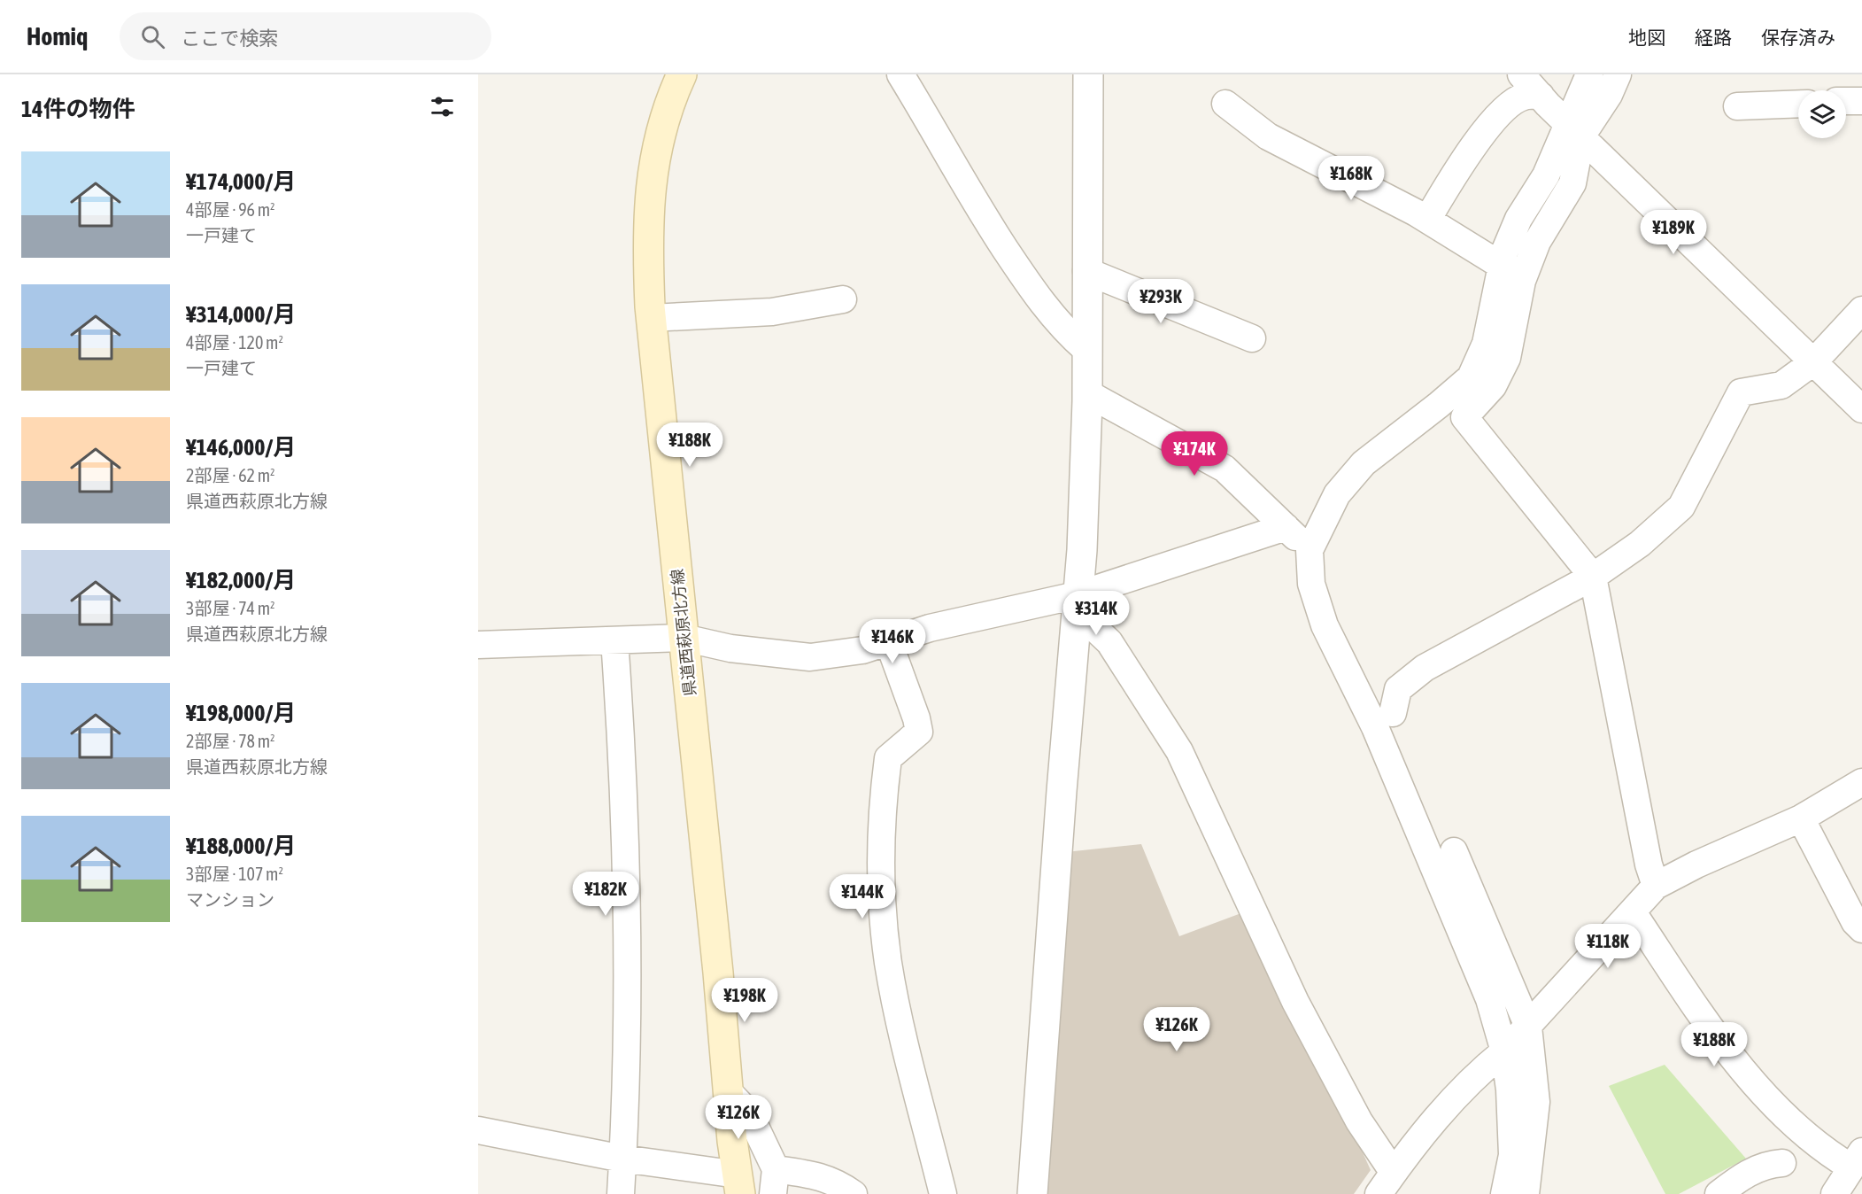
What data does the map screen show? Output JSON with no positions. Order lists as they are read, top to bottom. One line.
{"streets":{"main road":["県道西萩原北方線"]},"page":{"header":"Homiq","search":"ここで検索","nav":["地図","経路","保存済み"],"heading":"14件の物件","list":[{"name":"¥174,000/月","note":"4部屋 · 96 m² · 一戸建て"},{"name":"¥314,000/月","note":"4部屋 · 120 m² · 一戸建て"},{"name":"¥146,000/月","note":"2部屋 · 62 m² · 県道西萩原北方線"},{"name":"¥182,000/月","note":"3部屋 · 74 m² · 県道西萩原北方線"},{"name":"¥198,000/月","note":"2部屋 · 78 m² · 県道西萩原北方線"},{"name":"¥188,000/月","note":"3部屋 · 107 m² · マンション"}],"price":["¥168K","¥189K","¥293K","¥188K","¥174K","¥314K","¥146K","¥182K","¥144K","¥118K","¥198K","¥126K","¥188K","¥126K"]}}
